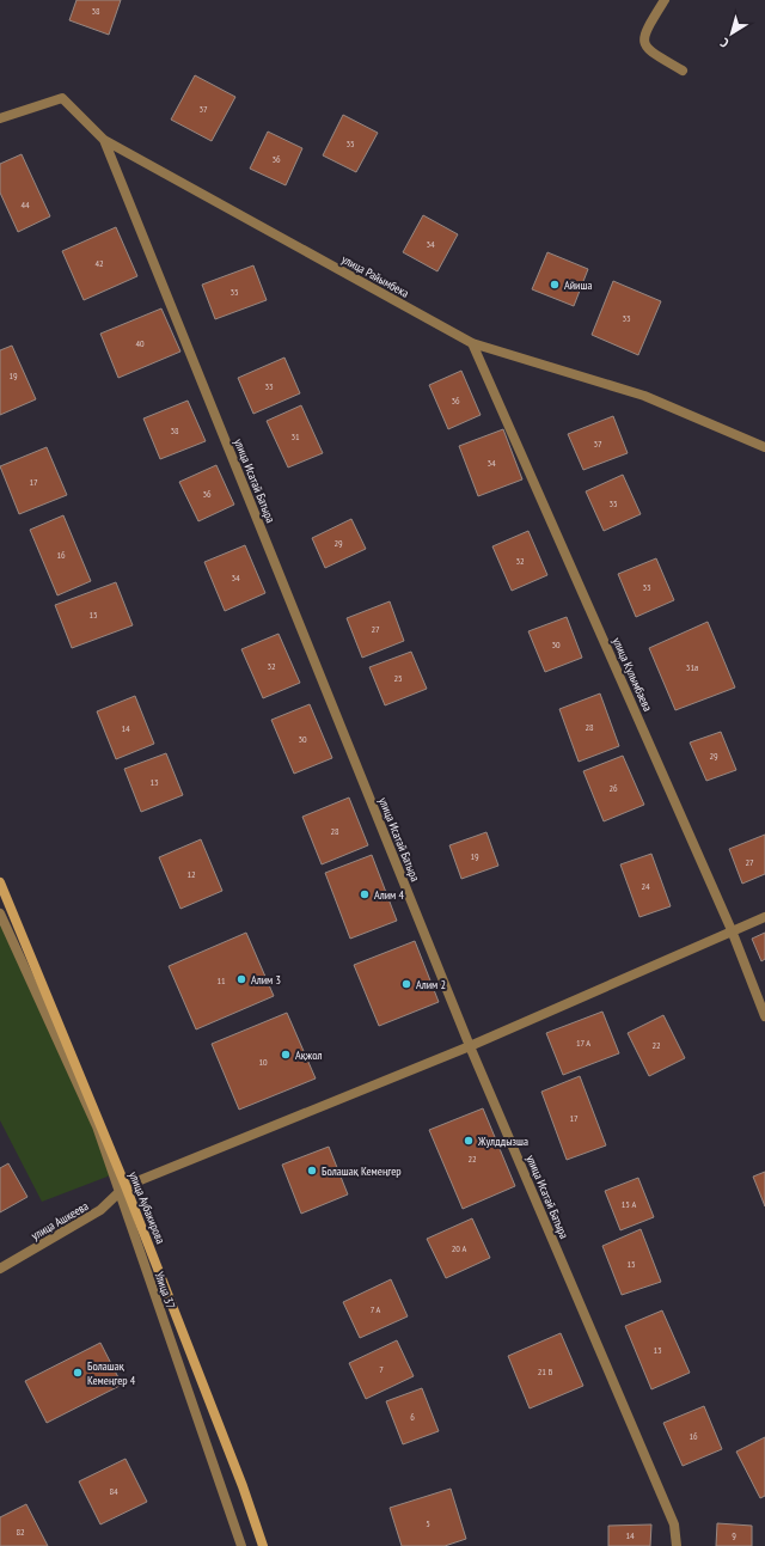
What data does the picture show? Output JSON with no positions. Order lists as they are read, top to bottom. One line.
{"streets":{"main road":["улица Аубакирова"],"street":["улица Райымбека","улица Исатай Батыра","улица Кулымбаева","улица Ашкеева","Улица 37"]},"crossings":[["улица Райымбека","улица Исатай Батыра"],["улица Райымбека","улица Кулымбаева"],["улица Аубакирова","улица Ашкеева"]],"places":["Айиша","Алим 4","Алим 3","Алим 2","Ақжол","Жулддызша","Болашақ Кемеңгер","Болашақ Кемеңгер 4"],"house_numbers":["38","37","35","36","44","34","42","35","33","40","19","33","36","38","31","37","34","17","36","35","29","16","32","34","33","15","27","30","32","31а","25","28","14","30","29","13","26","28","19","27","12","24","11","17 А","22","10","17","22","15 А","20 А","15","7 А","13","7","21 Б","6","16","84","5","82","14","9"],"north":"bottom left"}
